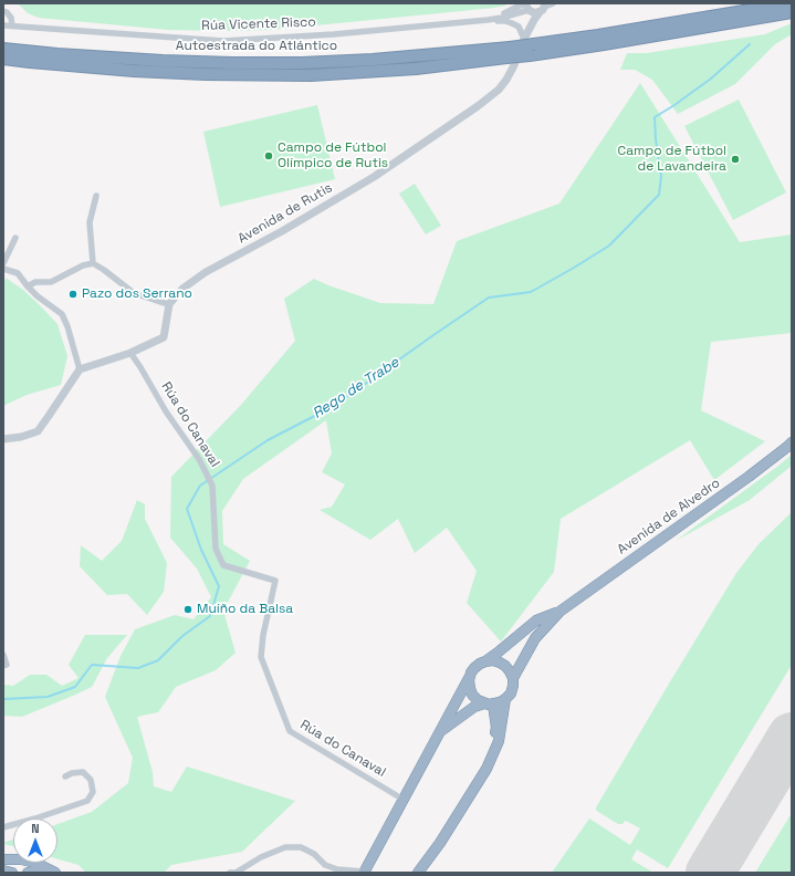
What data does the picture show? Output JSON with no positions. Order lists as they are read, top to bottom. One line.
{"streets":{"highway":["Autoestrada do Atlántico","Avenida de Alvedro"],"street":["Rúa Vicente Risco","Avenida de Rutis","Rúa do Canaval"]},"crossings":[["Rúa Vicente Risco","Avenida de Rutis"]],"water":["Rego de Trabe"],"places":["Campo de Fútbol Olímpico de Rutis","Campo de Fútbol de Lavandeira","Pazo dos Serrano","Muíño da Balsa"],"north":"top"}
